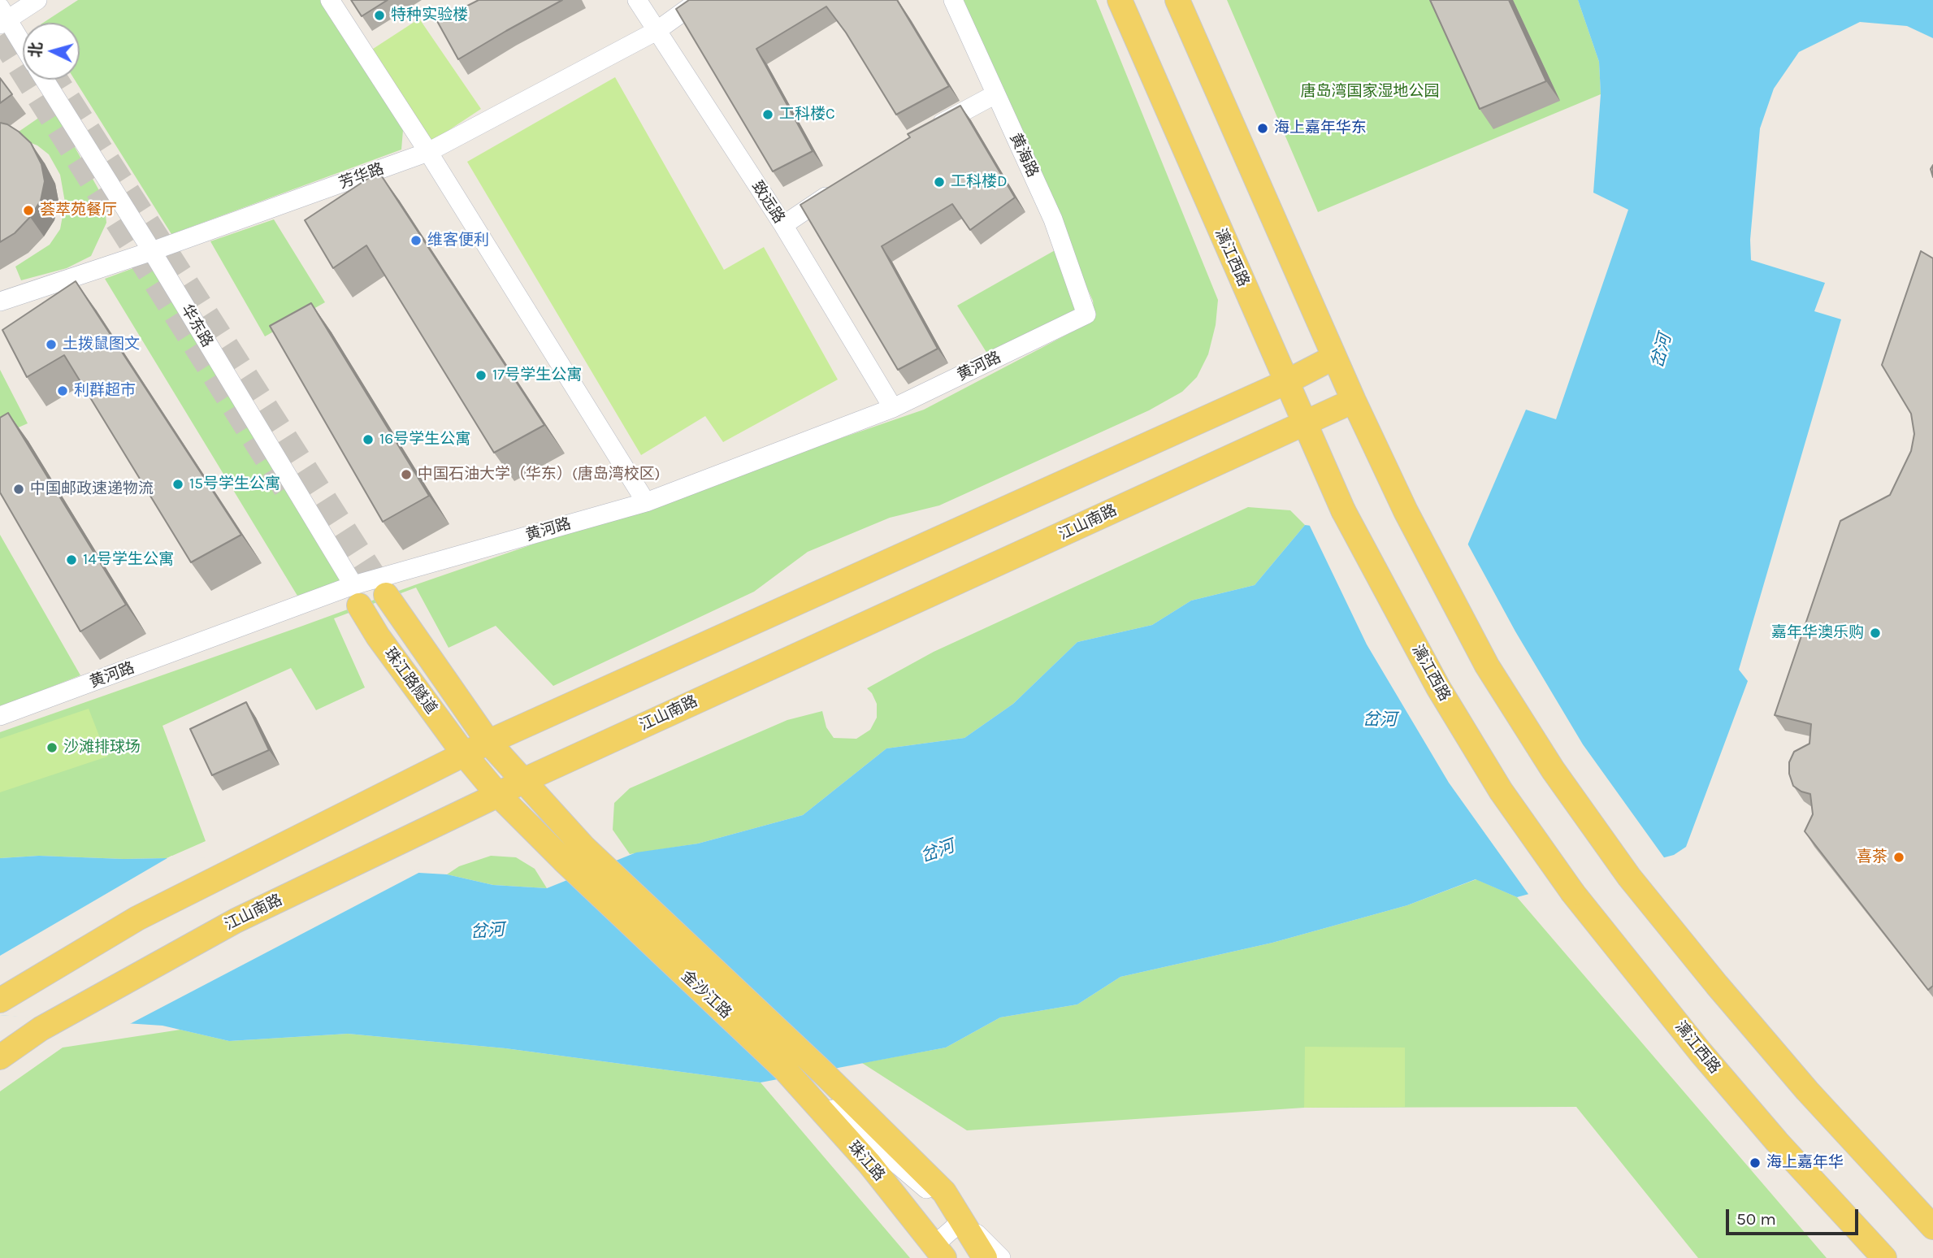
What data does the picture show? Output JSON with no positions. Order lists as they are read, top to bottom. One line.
{"streets":{"main road":["漓江西路","江山南路","珠江路隧道","金沙江路","珠江路"],"street":["黄海路","芳华路","致远路","华东路","黄河路"]},"crossings":[["黄海路","黄河路"],["芳华路","致远路"],["芳华路","华东路"],["致远路","黄河路"],["漓江西路","江山南路"],["华东路","黄河路"],["华东路","珠江路隧道"],["黄河路","珠江路隧道"],["江山南路","金沙江路"],["珠江路隧道","金沙江路"],["金沙江路","珠江路"]],"water":["岔河"],"parks":["唐岛湾国家湿地公园"],"places":["特种实验楼","工科楼C","海上嘉年华东","工科楼D","荟萃苑餐厅","维客便利","土拨鼠图文","17号学生公寓","利群超市","16号学生公寓","中国石油大学（华东）(唐岛湾校区)","15号学生公寓","中国邮政速递物流","14号学生公寓","嘉年华澳乐购","沙滩排球场","喜茶","海上嘉年华"],"scale_bar":"50 m","north":"left"}
